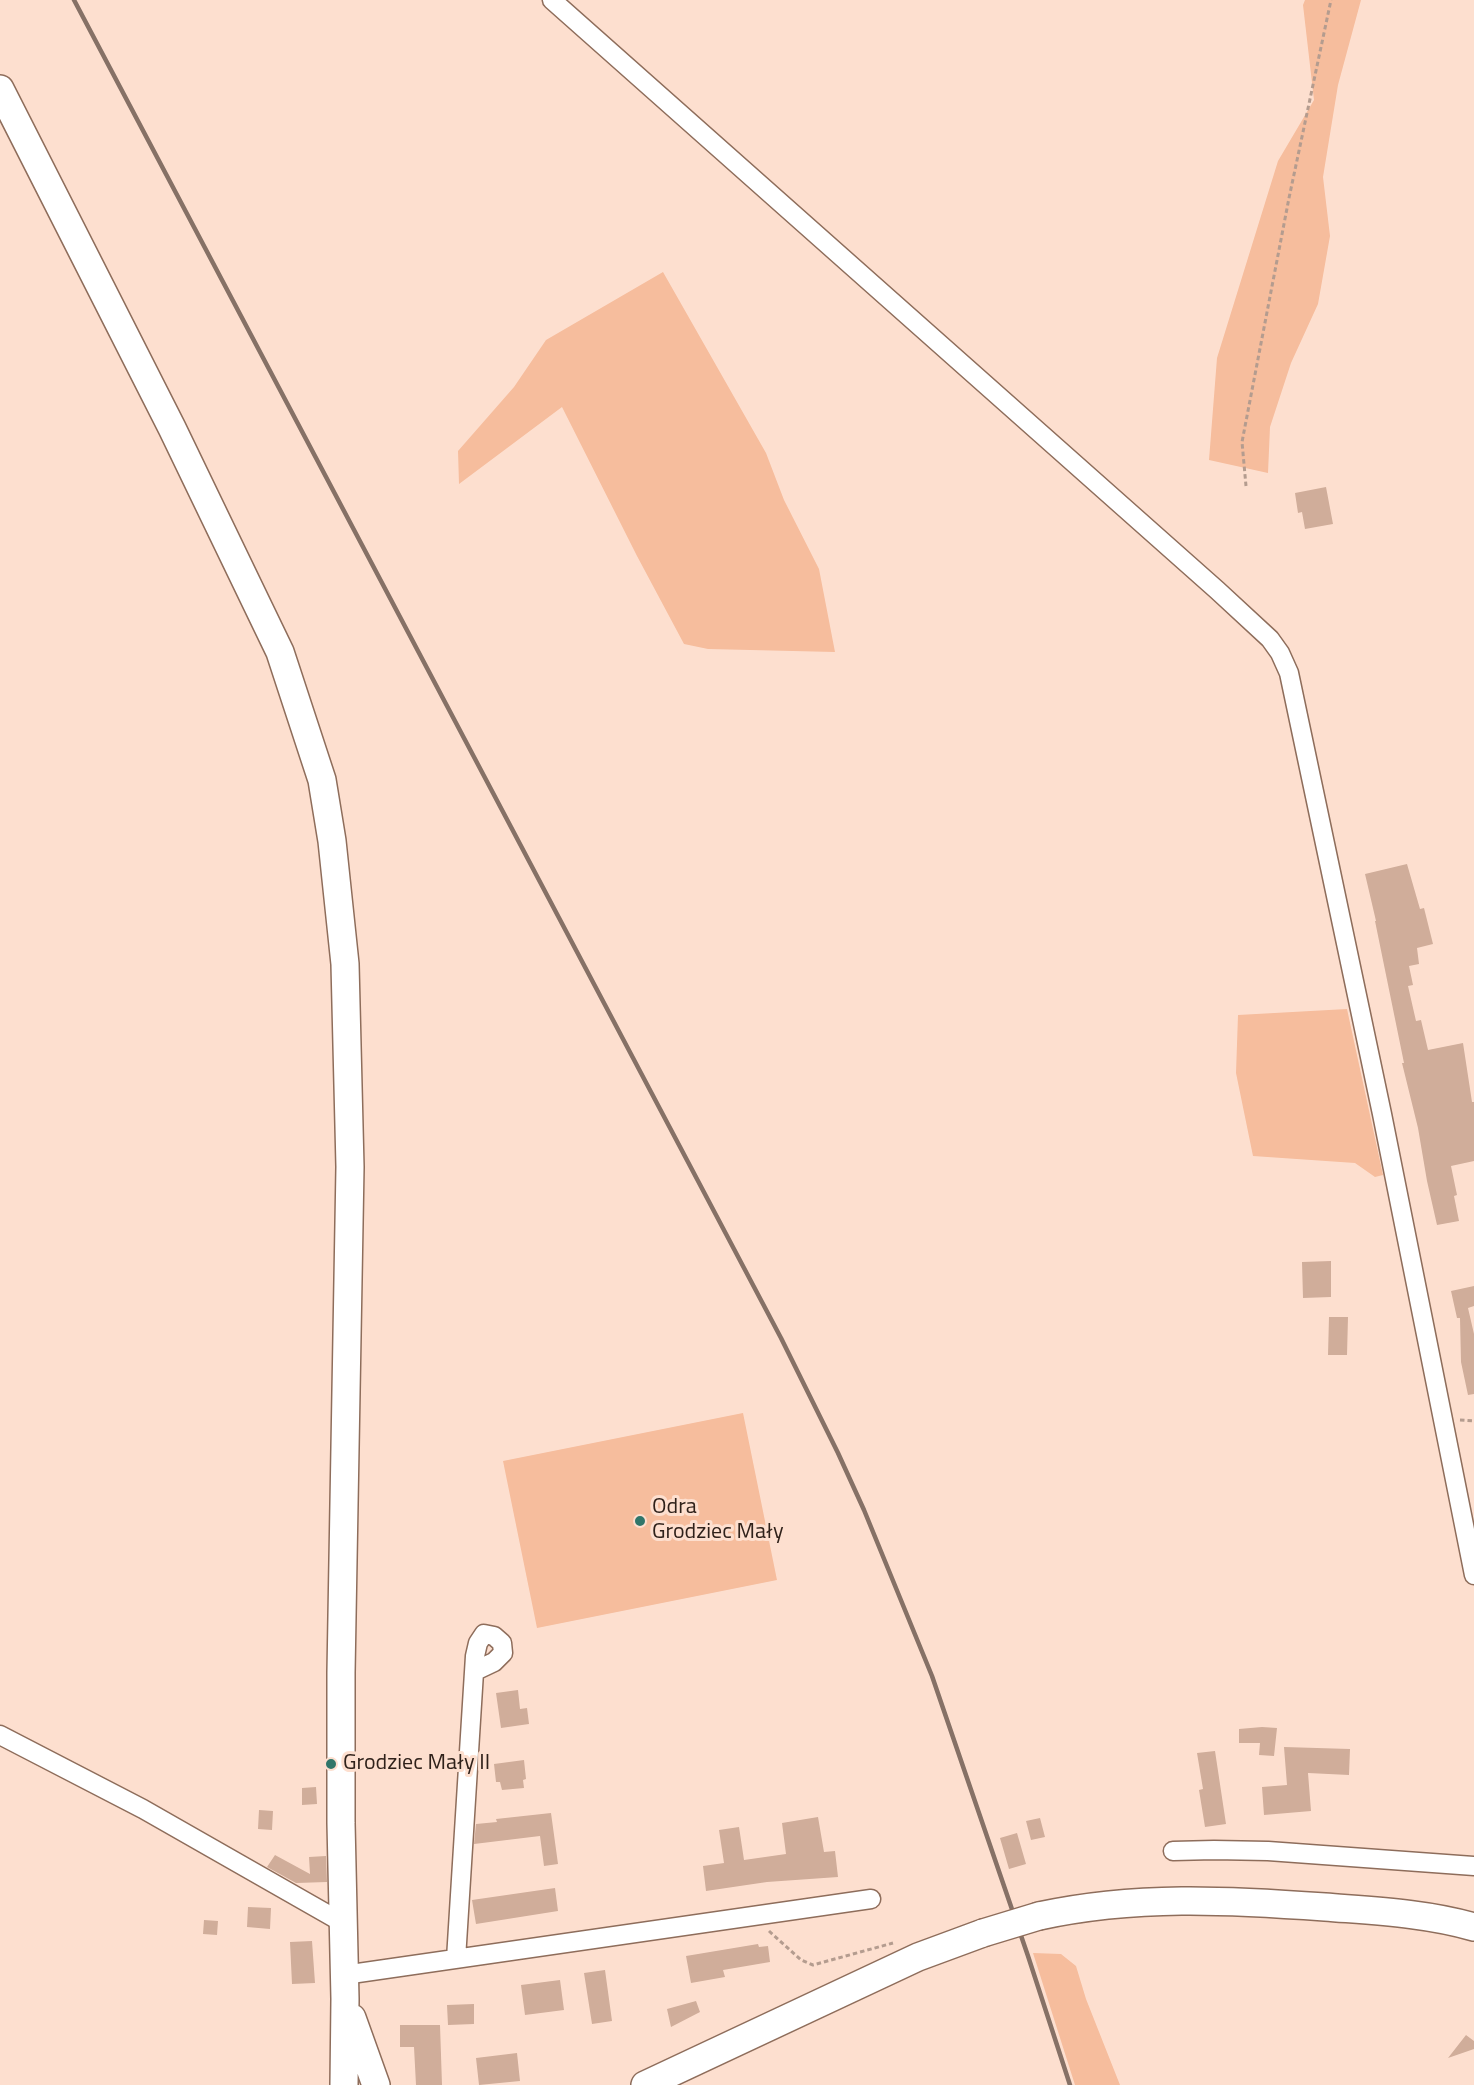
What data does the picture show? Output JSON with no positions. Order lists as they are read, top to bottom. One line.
{"places":["Odra Grodziec Mały","Grodziec Mały II"]}
